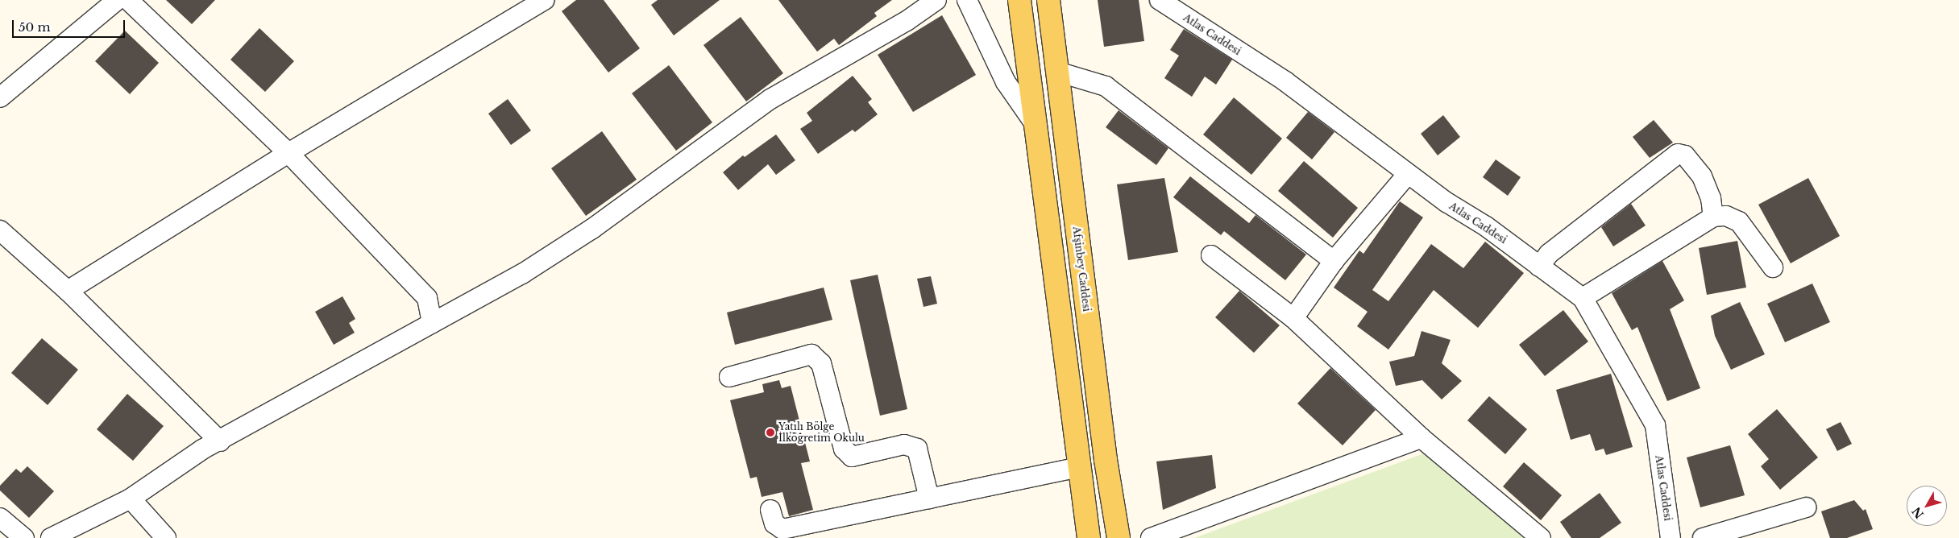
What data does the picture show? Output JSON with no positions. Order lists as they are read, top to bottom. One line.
{"streets":{"main road":["Afşinbey Caddesi"],"street":["Atlas Caddesi"]},"places":["Yatılı Bölge İlköğretim Okulu"],"scale_bar":"50 m","north":"bottom left"}
